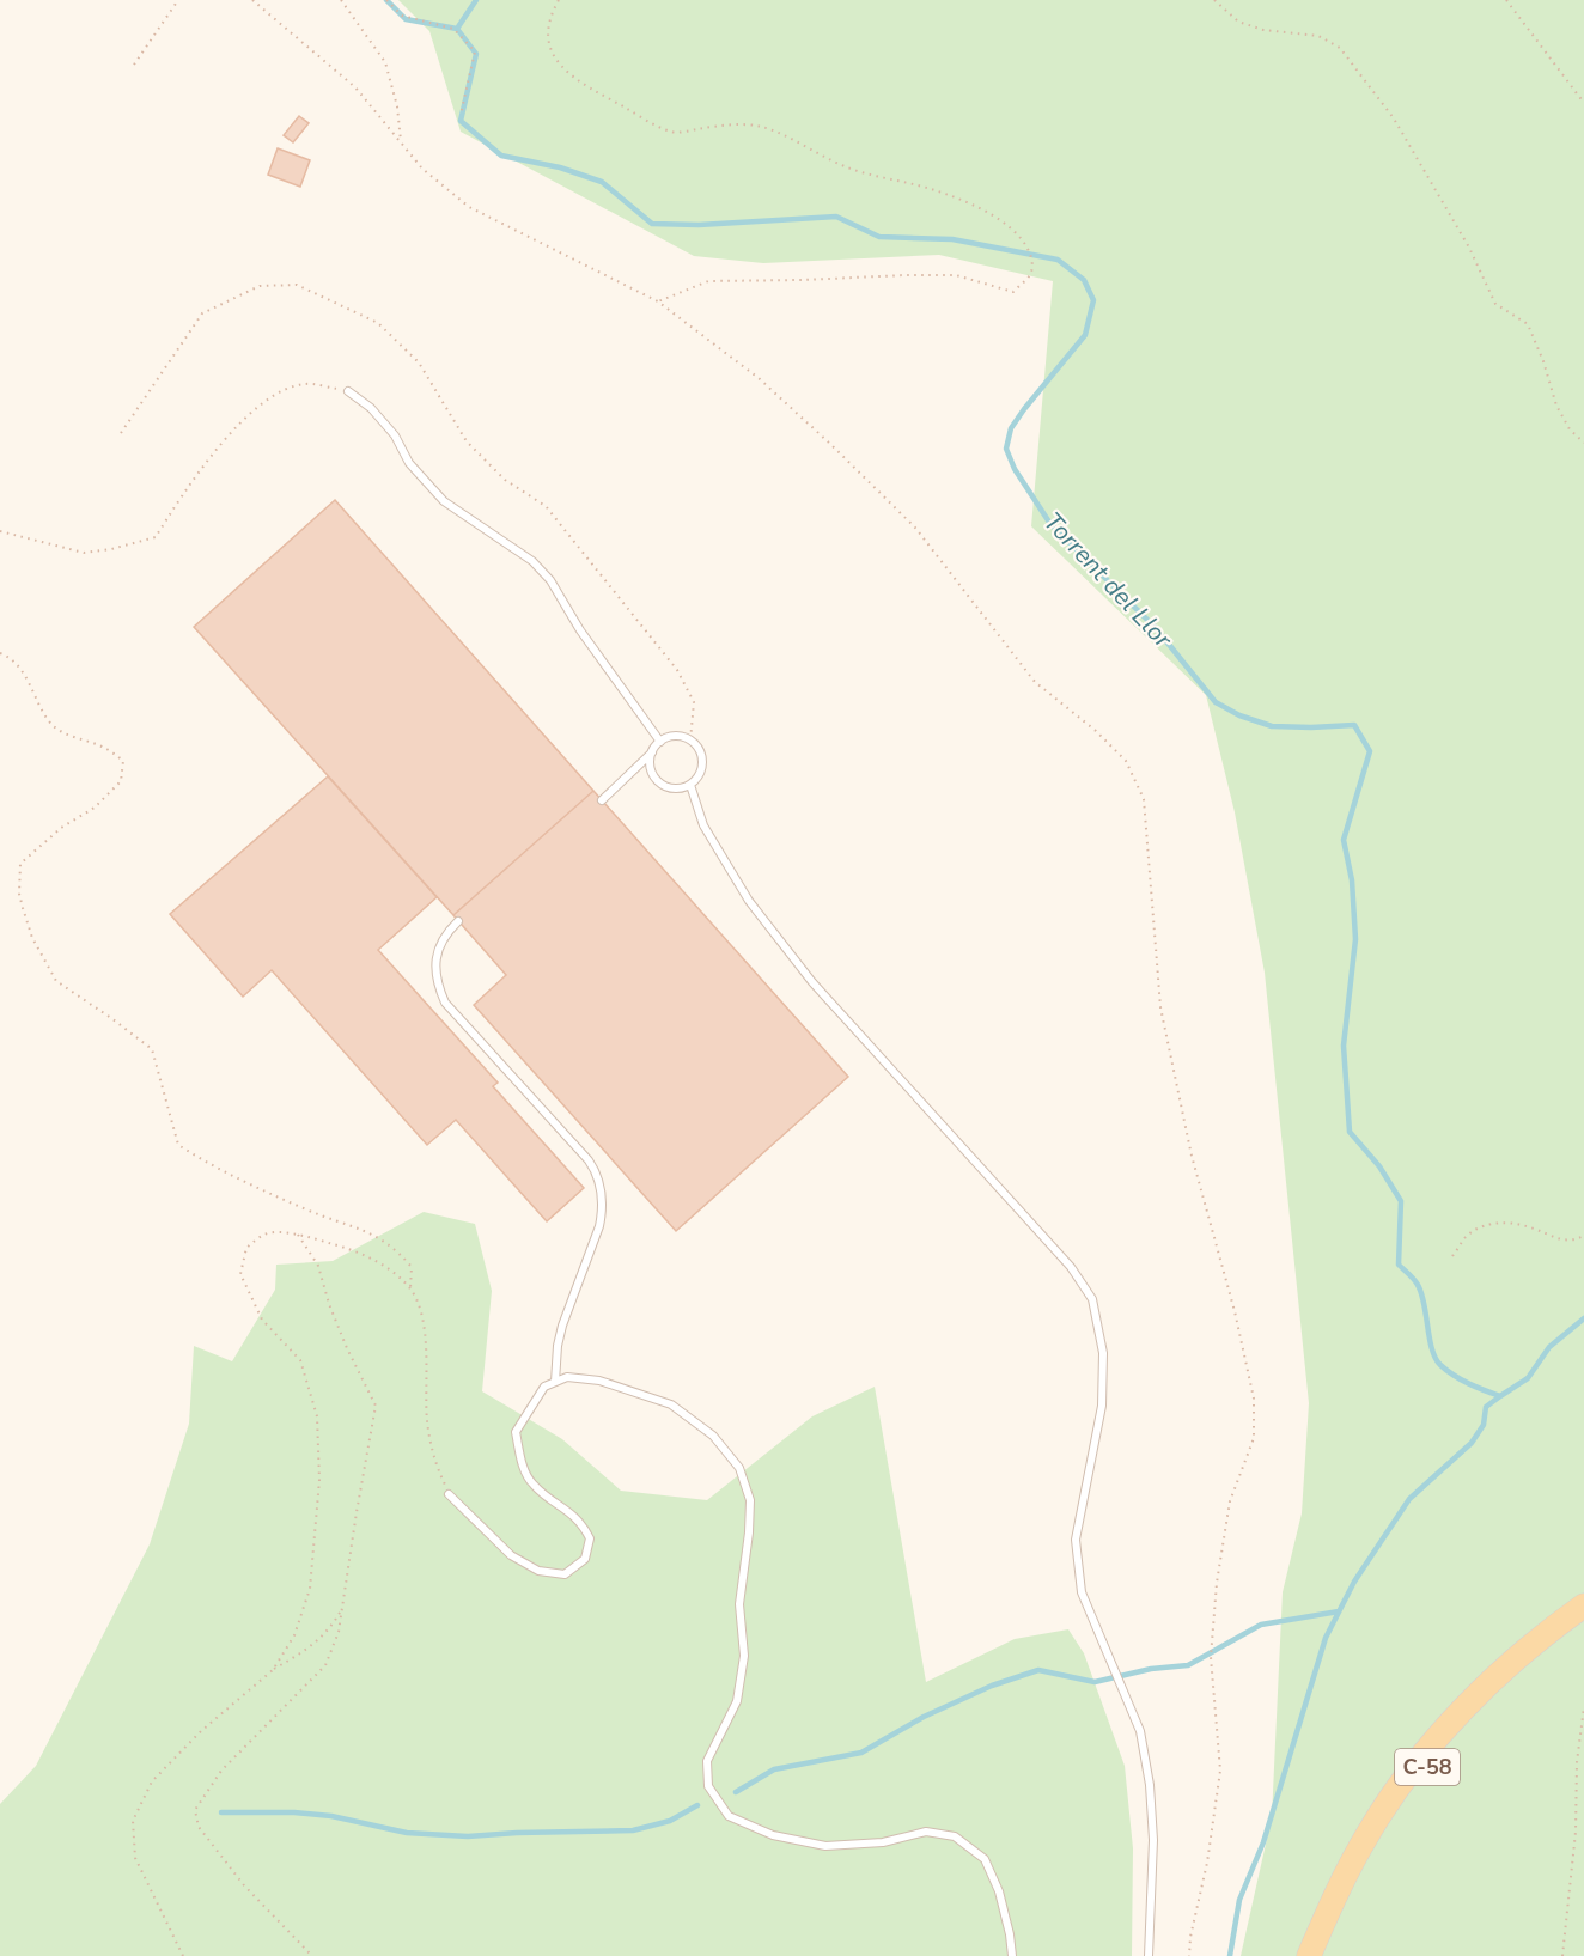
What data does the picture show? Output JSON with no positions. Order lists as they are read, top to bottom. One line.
{"streets":{"main road":["C-58"]},"water":["Torrent del Llor"]}
